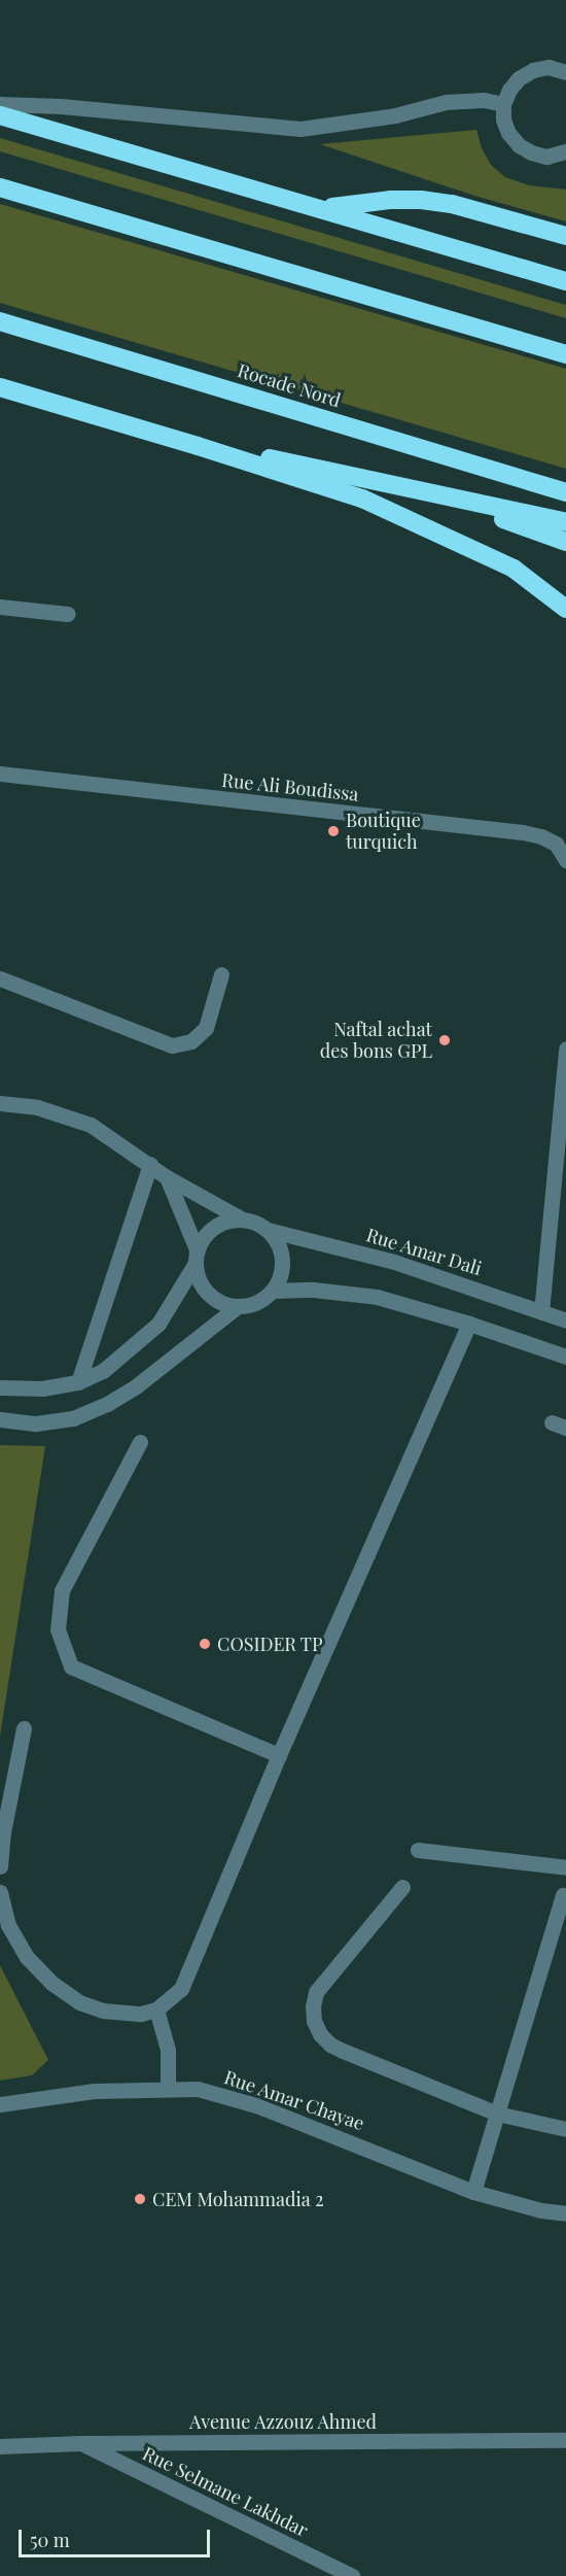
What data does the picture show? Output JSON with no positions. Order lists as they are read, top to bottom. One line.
{"streets":{"highway":["Rocade Nord"],"street":["Rue Ali Boudissa","Rue Amar Dali","Rue Amar Chayae","Avenue Azzouz Ahmed","Rue Selmane Lakhdar"]},"crossings":[["Avenue Azzouz Ahmed","Rue Selmane Lakhdar"]],"places":["Boutique turquich","Naftal achat des bons GPL","COSIDER TP","CEM Mohammadia 2"],"scale_bar":"50 m"}
